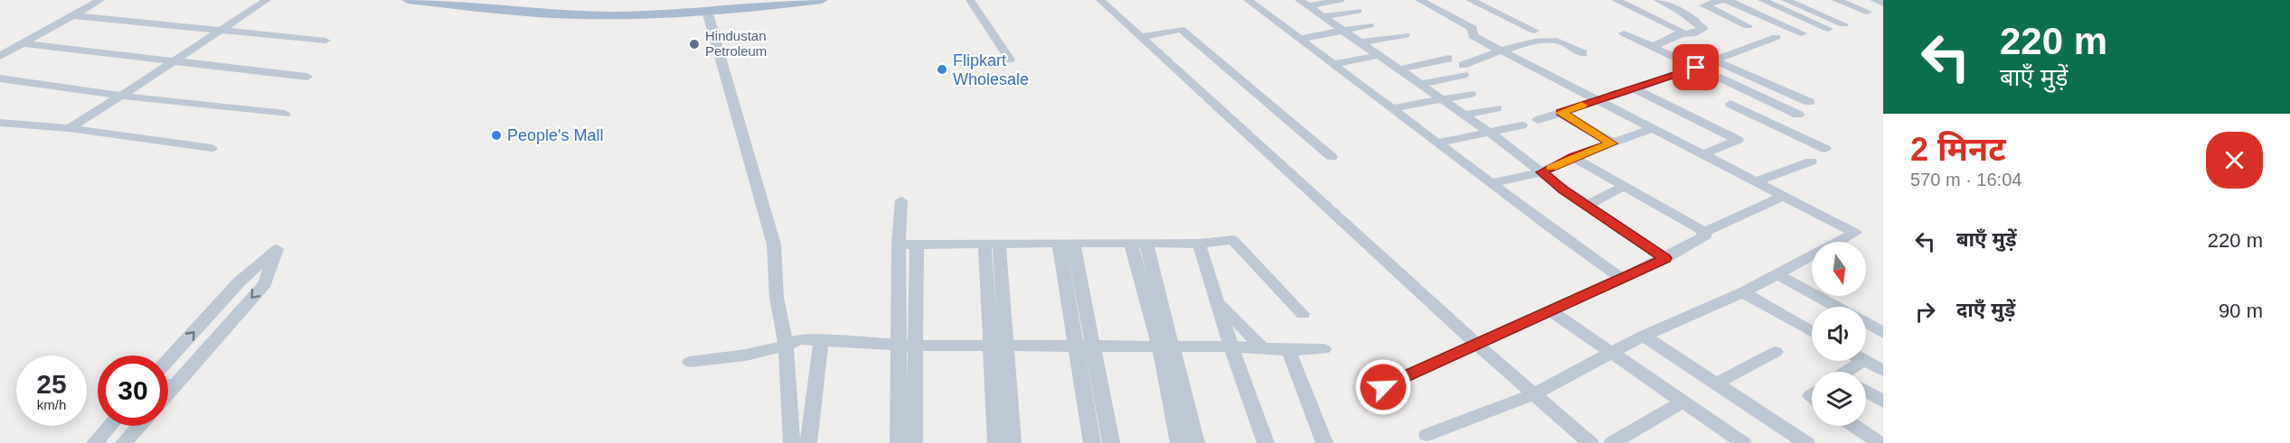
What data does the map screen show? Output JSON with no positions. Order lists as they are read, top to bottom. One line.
{"places":["Hindustan Petroleum","Flipkart Wholesale","People's Mall"],"north":"bottom","page":{"turn":["220 m","बाएँ मुड़ें"],"heading":["2 मिनट","570 m · 16:04"],"list":[{"name":"बाएँ मुड़ें","value":"220 m"},{"name":"दाएँ मुड़ें","value":"90 m"}],"speed":"25 km/h","limit":"30"}}
